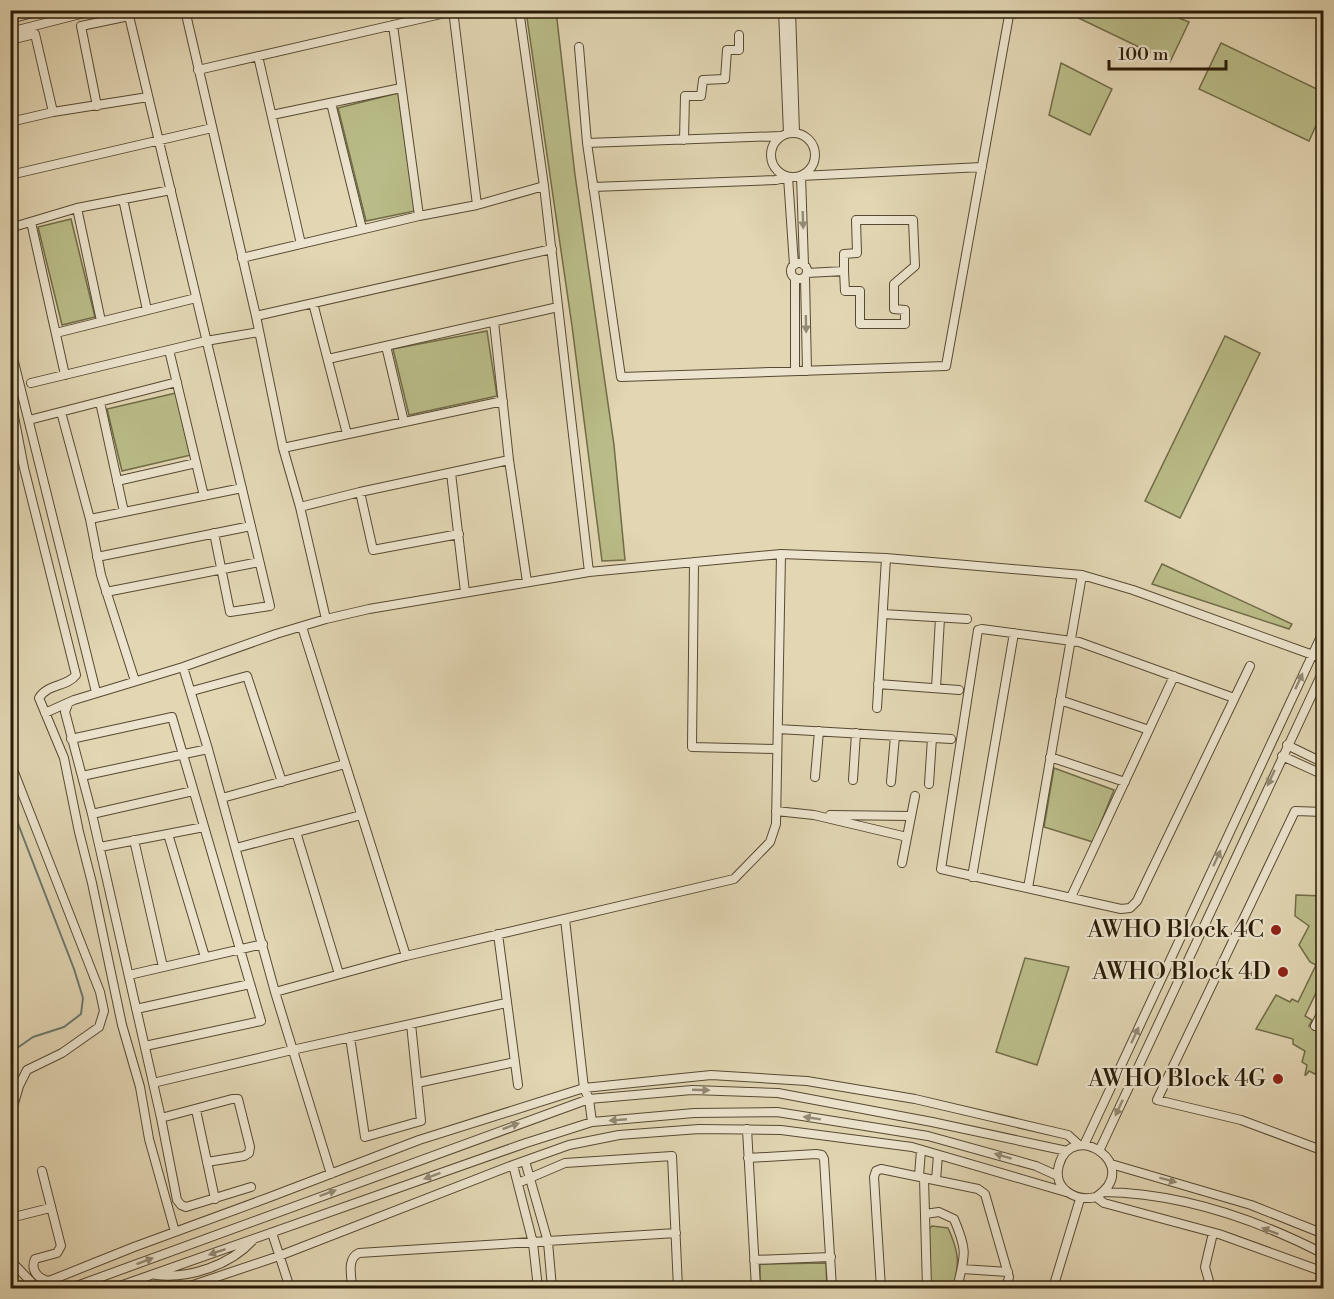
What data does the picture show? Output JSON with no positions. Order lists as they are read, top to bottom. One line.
{"places":["AWHO Block 4C","AWHO Block 4D","AWHO Block 4G"],"scale_bar":"100 m"}
